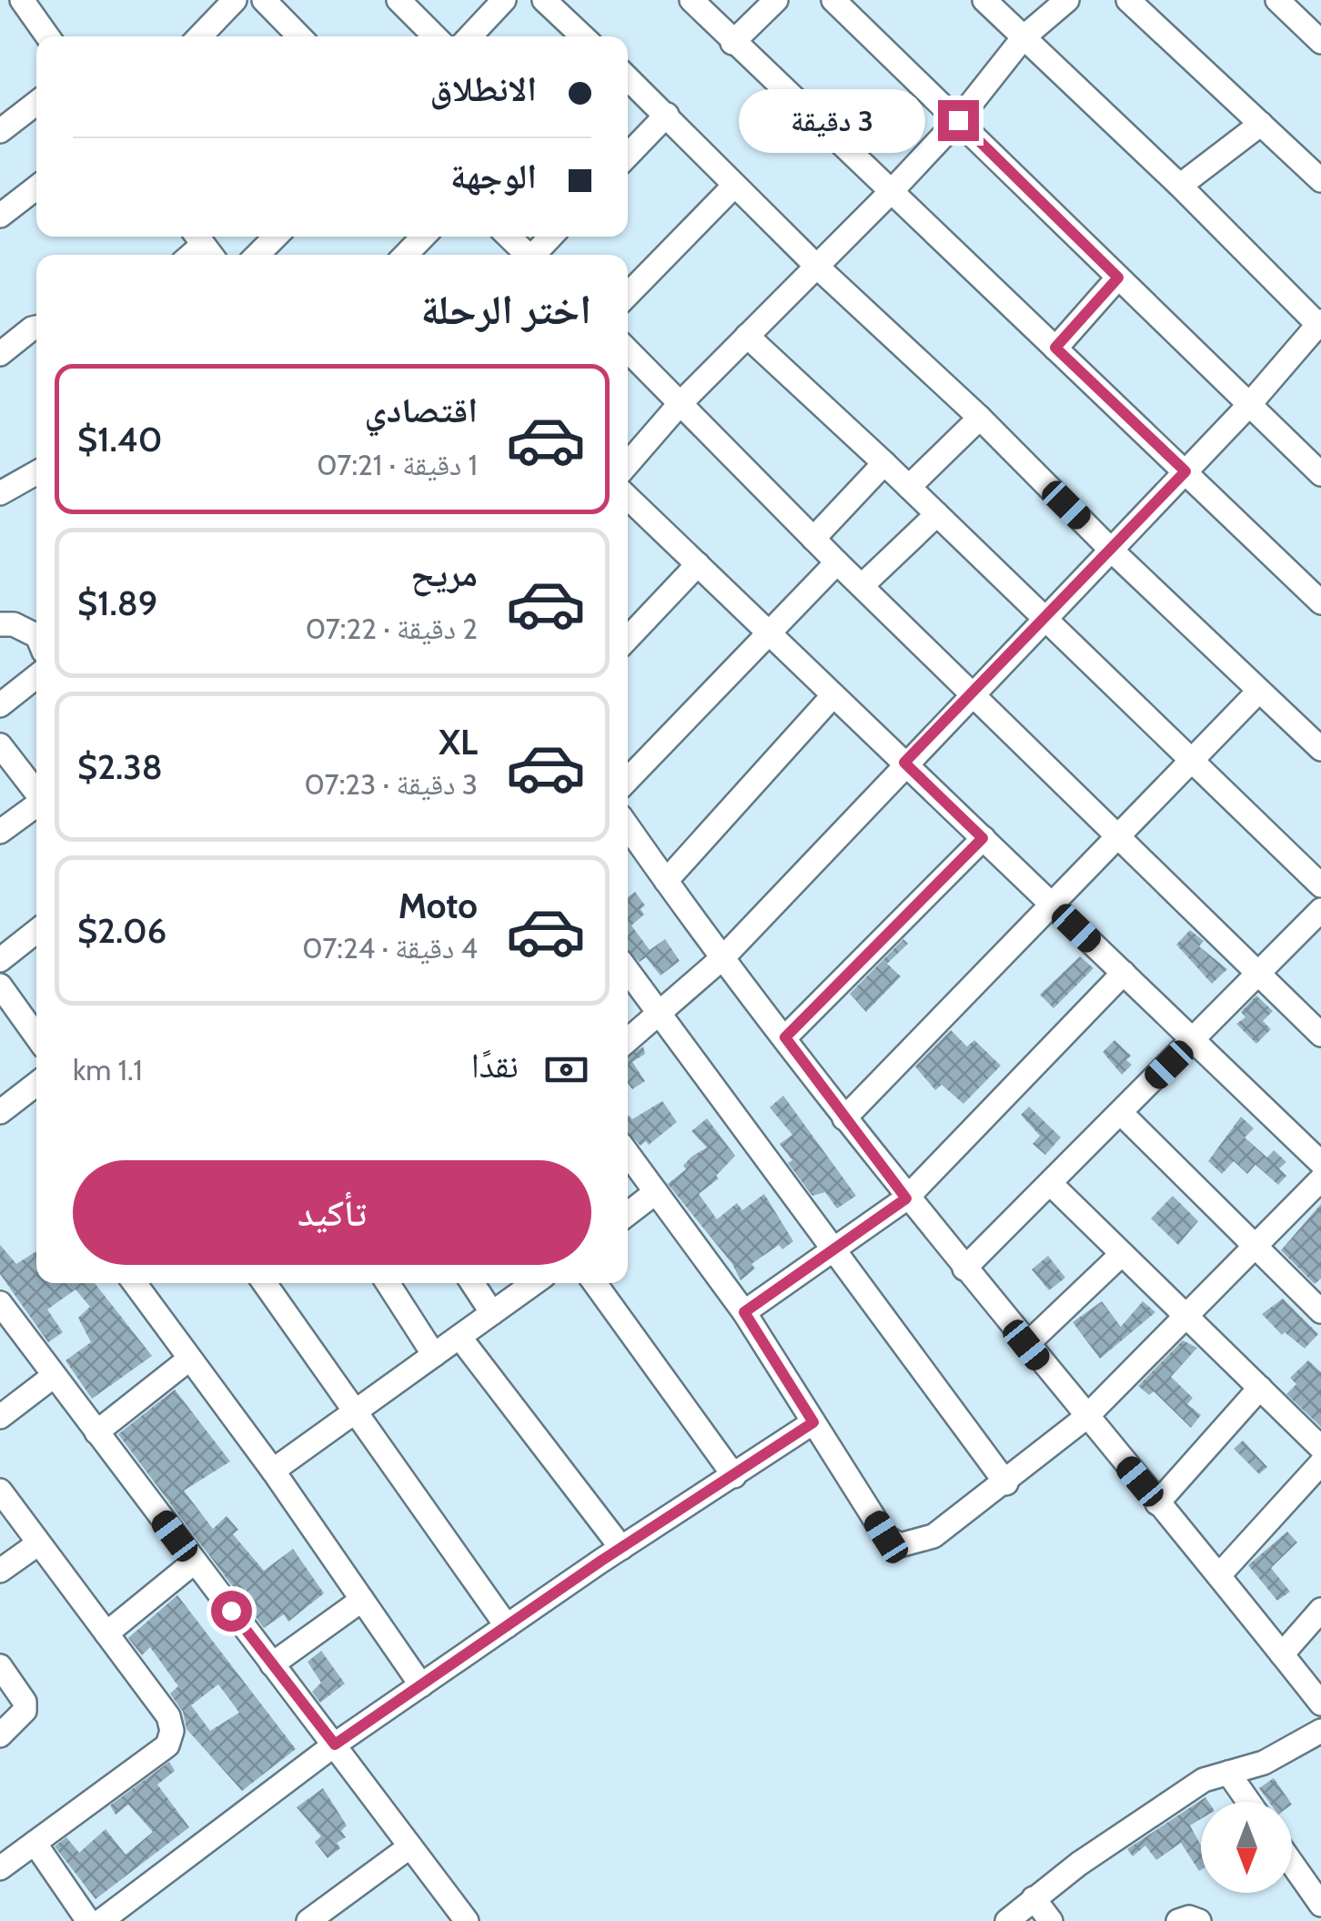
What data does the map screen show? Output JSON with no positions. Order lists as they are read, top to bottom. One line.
{"north":"bottom","page":{"banner":["الانطلاق","الوجهة"],"bubble":"3 دقيقة","heading":"اختر الرحلة","list":[{"name":"اقتصادي","note":"1 دقيقة · 07:21","value":"$1.40"},{"name":"مريح","note":"2 دقيقة · 07:22","value":"$1.89"},{"name":"XL","note":"3 دقيقة · 07:23","value":"$2.38"},{"name":"Moto","note":"4 دقيقة · 07:24","value":"$2.06"}],"pay":["نقدًا","1.1 km"],"buttons":"تأكيد"}}
